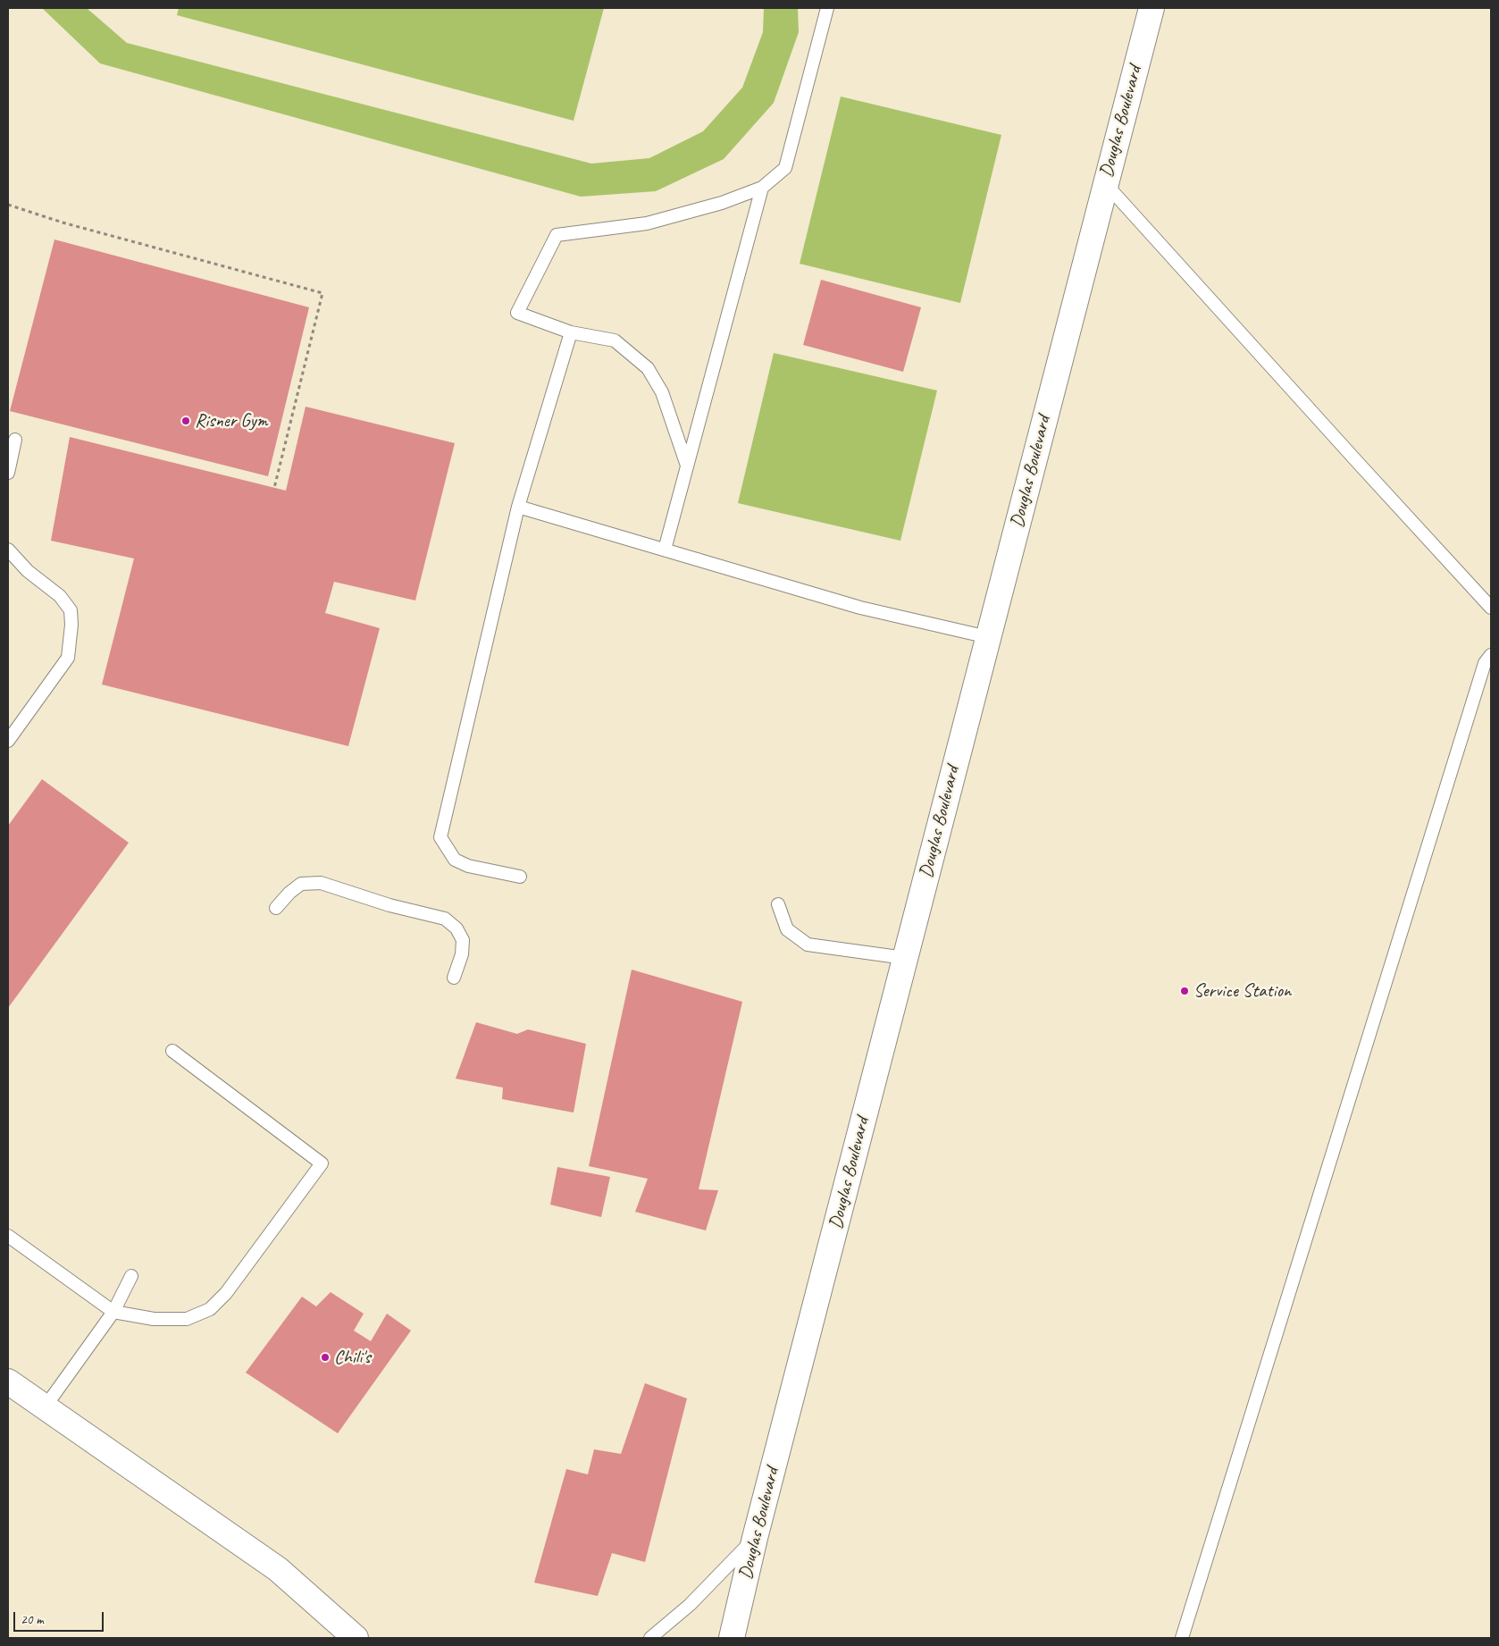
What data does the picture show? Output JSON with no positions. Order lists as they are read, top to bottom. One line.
{"streets":{"street":["Douglas Boulevard"]},"places":["Risner Gym","Service Station","Chili's"],"scale_bar":"20 m"}
